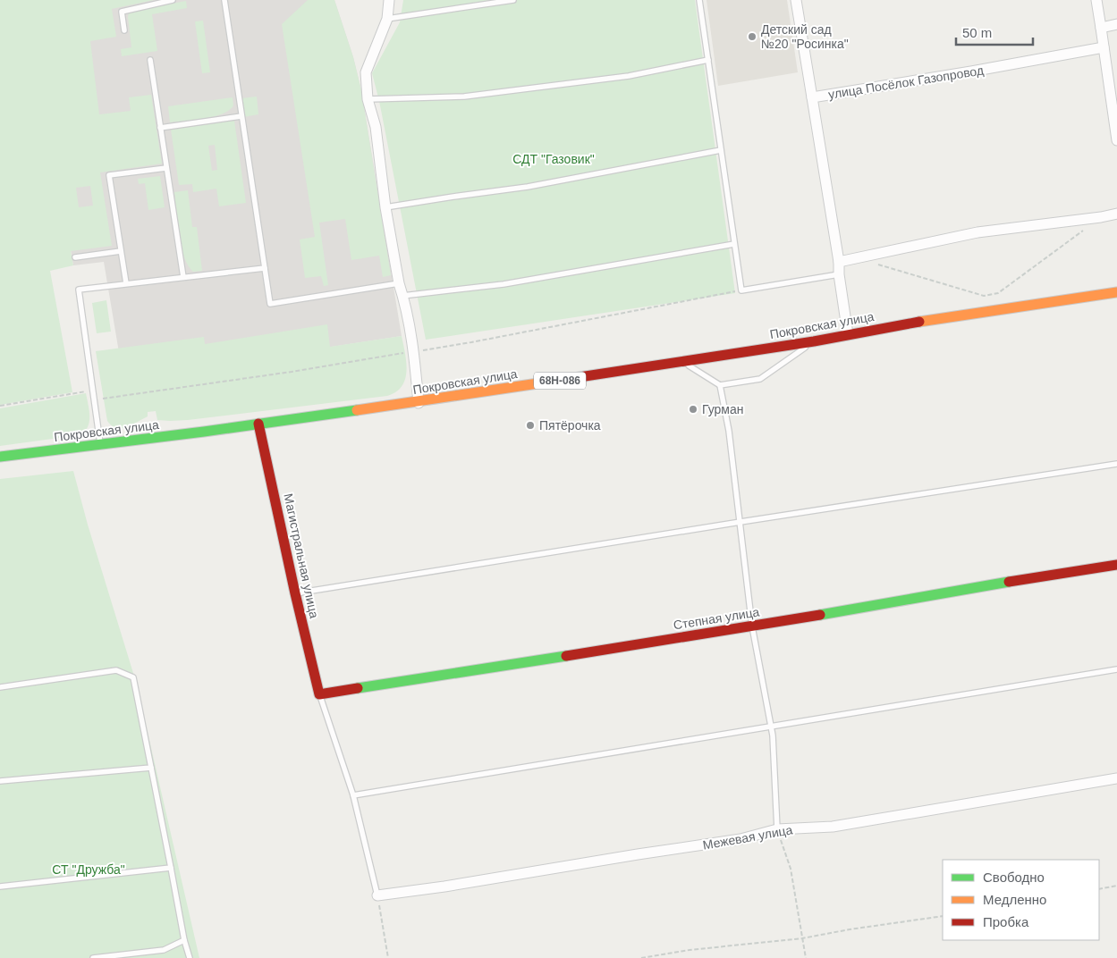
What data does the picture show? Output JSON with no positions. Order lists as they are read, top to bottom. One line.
{"streets":{"main road":["Покровская улица","68Н-086","Магистральная улица","Степная улица"],"street":["улица Посёлок Газопровод","Межевая улица"]},"crossings":[["улица Посёлок Газопровод","Покровская улица"],["Покровская улица","Магистральная улица"],["Магистральная улица","Степная улица"]],"parks":["СДТ \"Газовик\"","СТ \"Дружба\""],"places":["Детский сад №20 \"Росинка\"","Гурман","Пятёрочка"],"legend":["Свободно","Медленно","Пробка"],"scale_bar":"50 m"}
